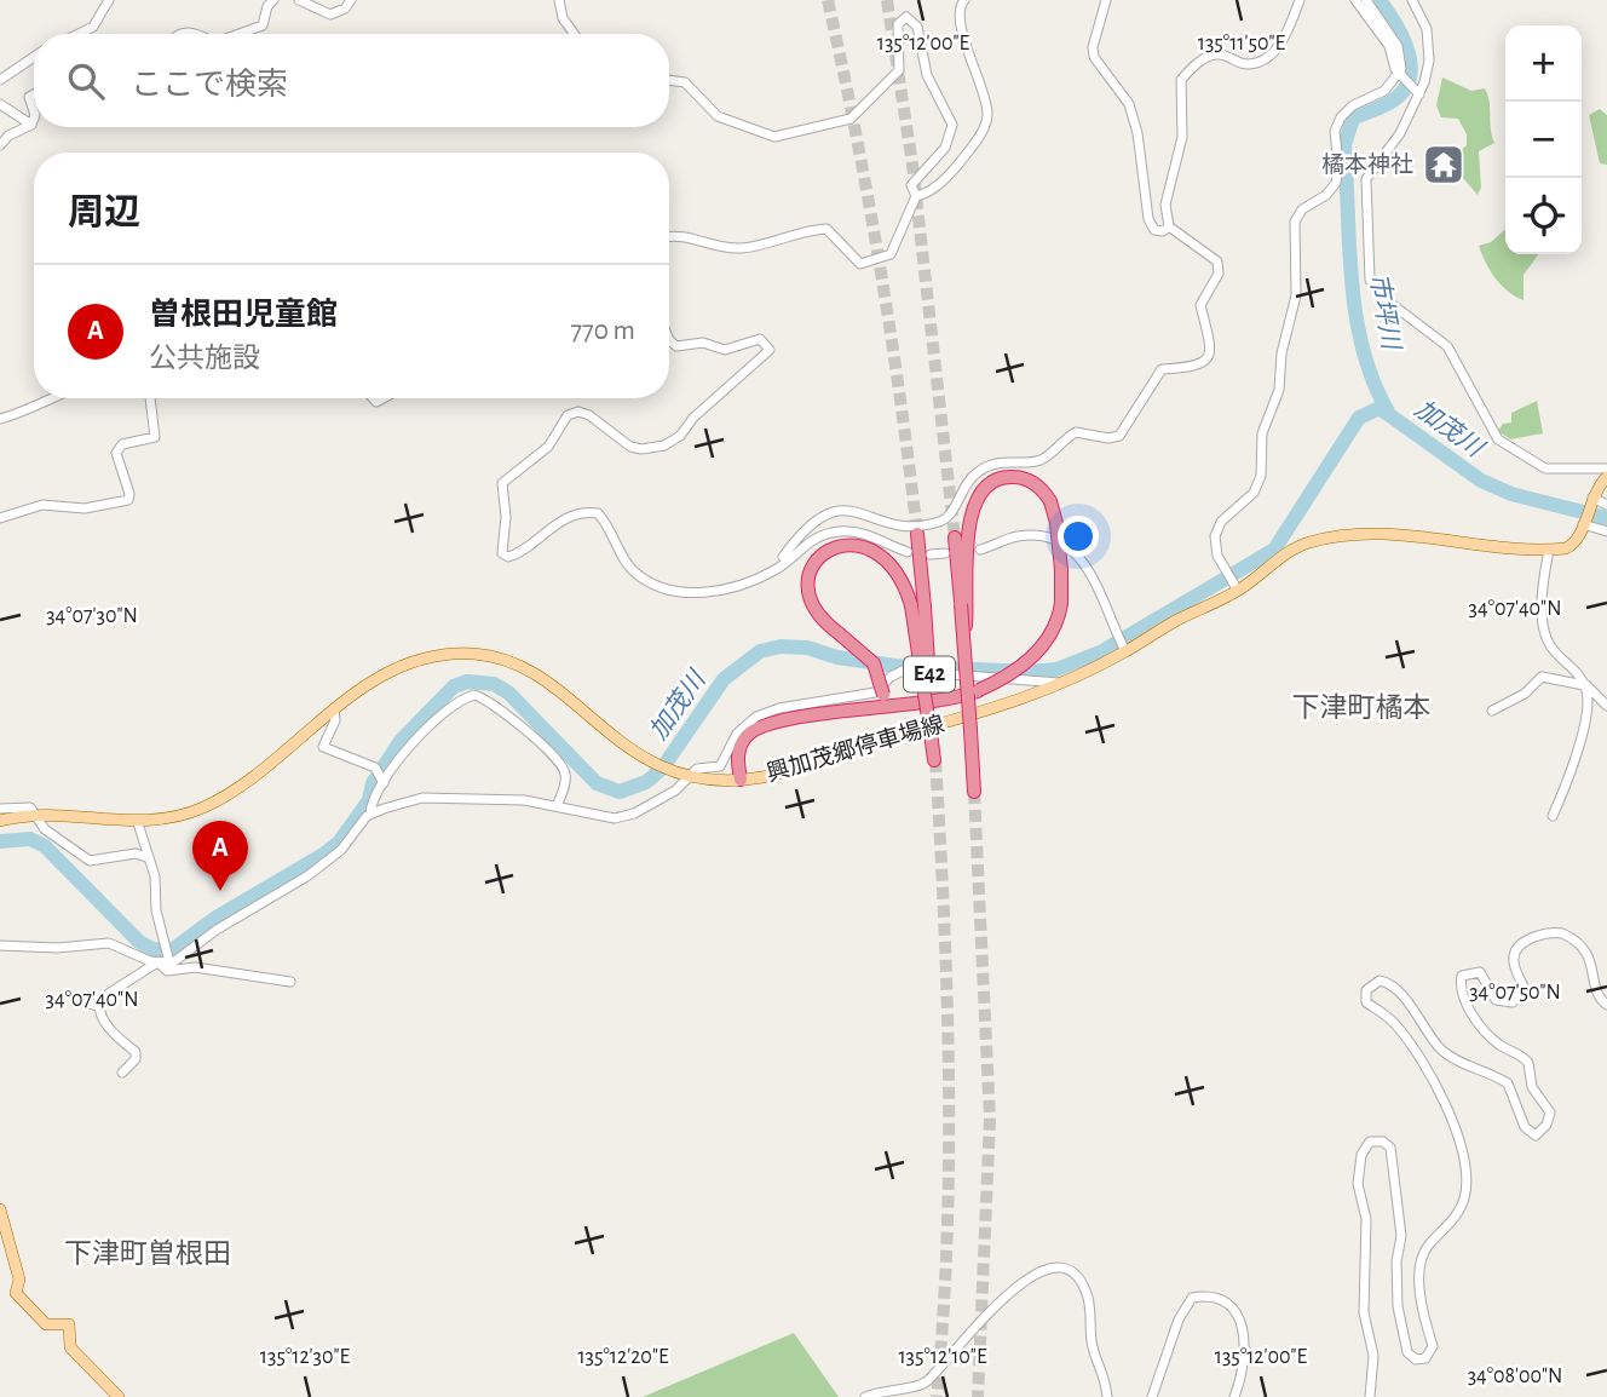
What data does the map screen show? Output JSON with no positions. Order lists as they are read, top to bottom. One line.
{"streets":{"highway":["E42"],"main road":["興加茂郷停車場線"]},"districts":["下津町橘本","下津町曽根田"],"water":["市坪川","加茂川"],"places":{"temple":["橘本神社"]},"page":{"map_buttons":["+","−"],"search":"ここで検索","heading":"周辺","list":[{"mark":"A","name":"曽根田児童館","note":"公共施設","value":"770 m"}],"pins":"A"},"coordinates":["135°12'00\"E","135°11'50\"E","34°07'40\"N","34°07'30\"N","34°07'50\"N","135°12'30\"E","135°12'20\"E","135°12'10\"E","34°08'00\"N"]}
